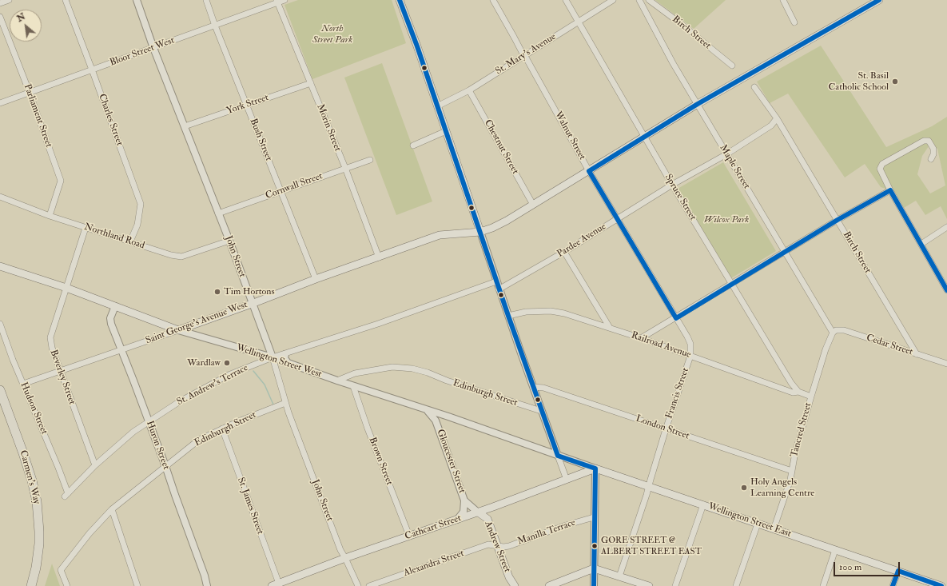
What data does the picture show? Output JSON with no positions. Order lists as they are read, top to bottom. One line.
{"streets":{"highway":["Carmen's Way"],"main road":["Saint George's Avenue West","Wellington Street West","Wellington Street East","Cathcart Street","Andrew Street"],"street":["Birch Street","Bloor Street West","St. Mary's Avenue","York Street","Parliament Street","Charles Street","Morin Street","Walnut Street","Bush Street","Chestnut Street","Maple Street","Cornwall Street","Spruce Street","Northland Road","Pardee Avenue","John Street","Railroad Avenue","Cedar Street","Beverley Street","St. Andrew's Terrace","Edinburgh Street","Francis Street","Hudson Street","London Street","Tancred Street","Huron Street","Brown Street","Gloucester Street","St. James Street","Manilla Terrace","Alexandra Street"]},"crossings":[["Birch Street","Pardee Avenue"],["Birch Street","Cedar Street"],["Bloor Street West","Parliament Street"],["Bloor Street West","Charles Street"],["Bloor Street West","Morin Street"],["Bloor Street West","Bush Street"],["Bloor Street West","John Street"],["St. Mary's Avenue","Walnut Street"],["St. Mary's Avenue","Chestnut Street"],["St. Mary's Avenue","Spruce Street"],["York Street","Morin Street"],["York Street","Bush Street"],["York Street","John Street"],["Parliament Street","Northland Road"],["Charles Street","Northland Road"],["Morin Street","Cornwall Street"],["Morin Street","Saint George's Avenue West"],["Walnut Street","Pardee Avenue"],["Walnut Street","Saint George's Avenue West"],["Walnut Street","Railroad Avenue"],["Walnut Street","Francis Street"],["Bush Street","Cornwall Street"],["Bush Street","Saint George's Avenue West"],["Chestnut Street","Saint George's Avenue West"],["Maple Street","Pardee Avenue"],["Maple Street","Saint George's Avenue West"],["Maple Street","Cedar Street"],["Maple Street","Tancred Street"],["Cornwall Street","John Street"],["Spruce Street","Pardee Avenue"],["Spruce Street","Saint George's Avenue West"],["Spruce Street","Railroad Avenue"],["Northland Road","John Street"],["Northland Road","Beverley Street"],["John Street","Saint George's Avenue West"],["John Street","Wellington Street West"],["John Street","St. Andrew's Terrace"],["John Street","Edinburgh Street"],["John Street","Cathcart Street"],["Saint George's Avenue West","Wellington Street West"],["Saint George's Avenue West","Beverley Street"],["Saint George's Avenue West","Hudson Street"],["Saint George's Avenue West","Huron Street"],["Railroad Avenue","Francis Street"],["Railroad Avenue","Tancred Street"],["Cedar Street","Tancred Street"],["Wellington Street West","Beverley Street"],["Wellington Street West","St. Andrew's Terrace"],["Wellington Street West","Edinburgh Street"],["Wellington Street West","Huron Street"],["Wellington Street West","Brown Street"],["Wellington Street West","Gloucester Street"],["Wellington Street West","Wellington Street East"],["Beverley Street","St. Andrew's Terrace"],["St. Andrew's Terrace","Hudson Street"],["St. Andrew's Terrace","Huron Street"],["Edinburgh Street","Huron Street"],["Edinburgh Street","St. James Street"],["Francis Street","London Street"],["Francis Street","Wellington Street East"],["London Street","Tancred Street"],["Tancred Street","Wellington Street East"],["Brown Street","Cathcart Street"],["Gloucester Street","Cathcart Street"],["Gloucester Street","Andrew Street"],["St. James Street","Cathcart Street"],["Wellington Street East","Cathcart Street"],["Cathcart Street","Andrew Street"],["Manilla Terrace","Andrew Street"],["Manilla Terrace","Alexandra Street"],["Andrew Street","Alexandra Street"]],"parks":["North Street Park","Wilcox Park"],"places":["St. Basil Catholic School","Tim Hortons","Wardlaw","Holy Angels Learning Centre","GORE STREET @ ALBERT STREET EAST"],"scale_bar":"100 m","north":"top left"}
